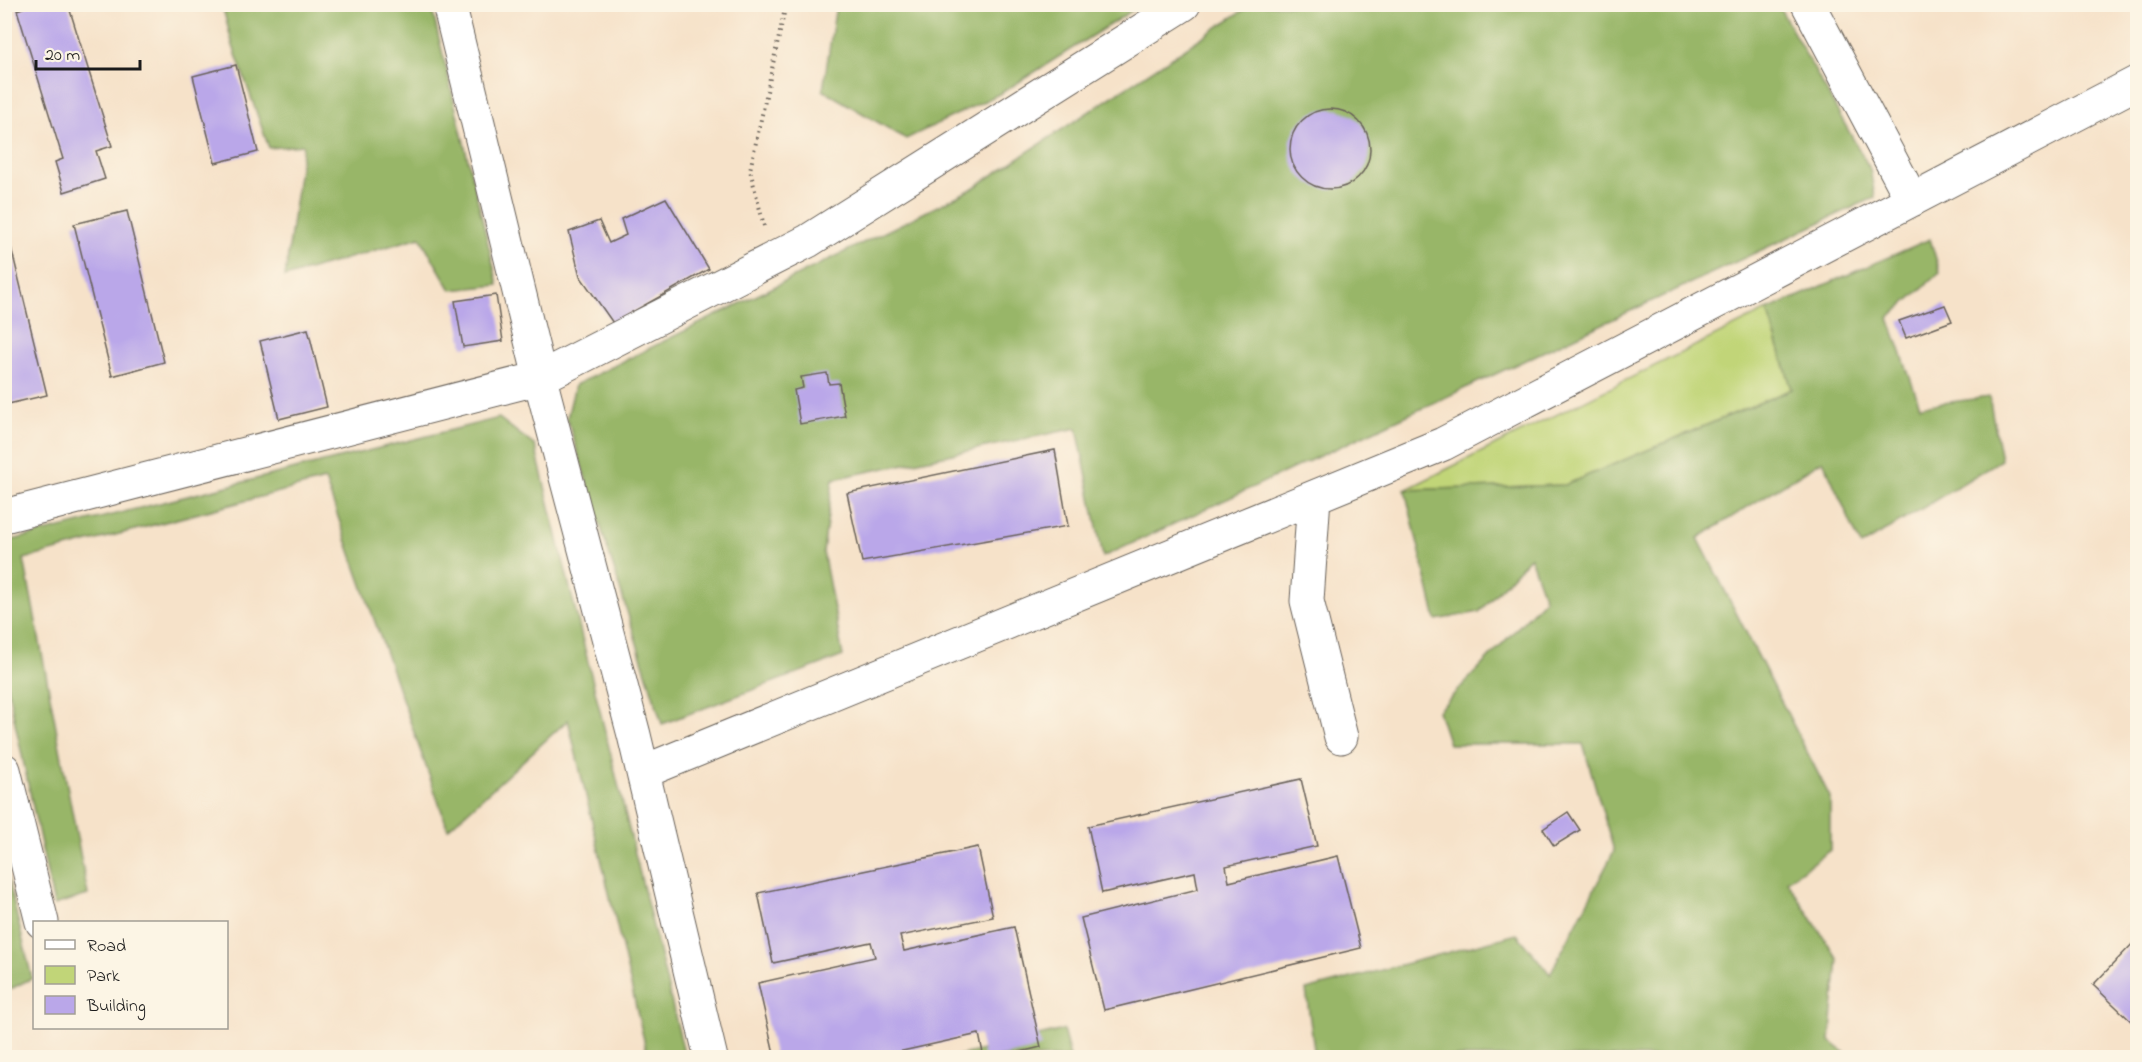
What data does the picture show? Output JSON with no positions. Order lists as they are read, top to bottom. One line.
{"legend":["Road","Park","Building"],"scale_bar":"20 m"}
